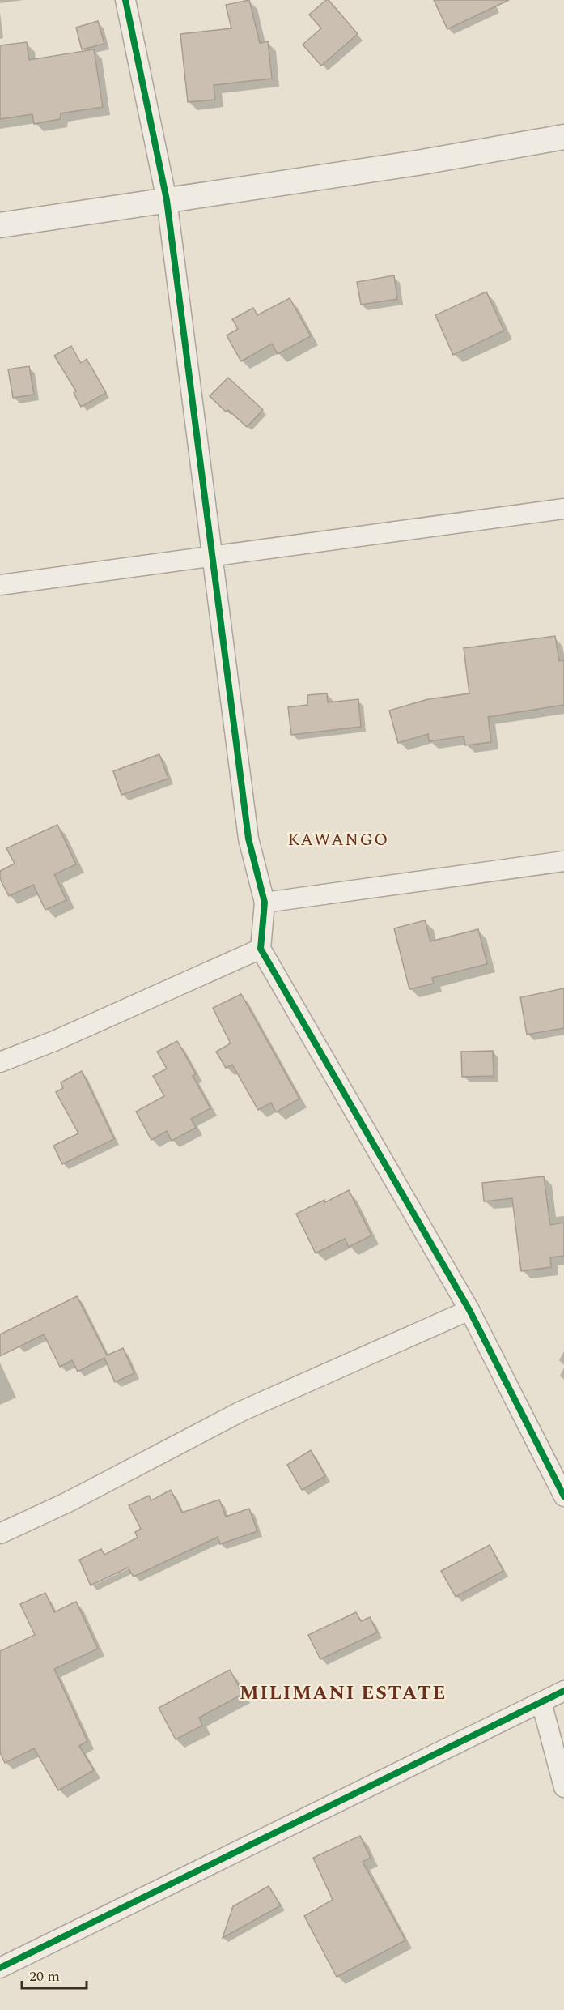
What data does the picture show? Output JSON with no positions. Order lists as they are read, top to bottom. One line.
{"districts":["KAWANGO","MILIMANI ESTATE"],"scale_bar":"20 m"}
